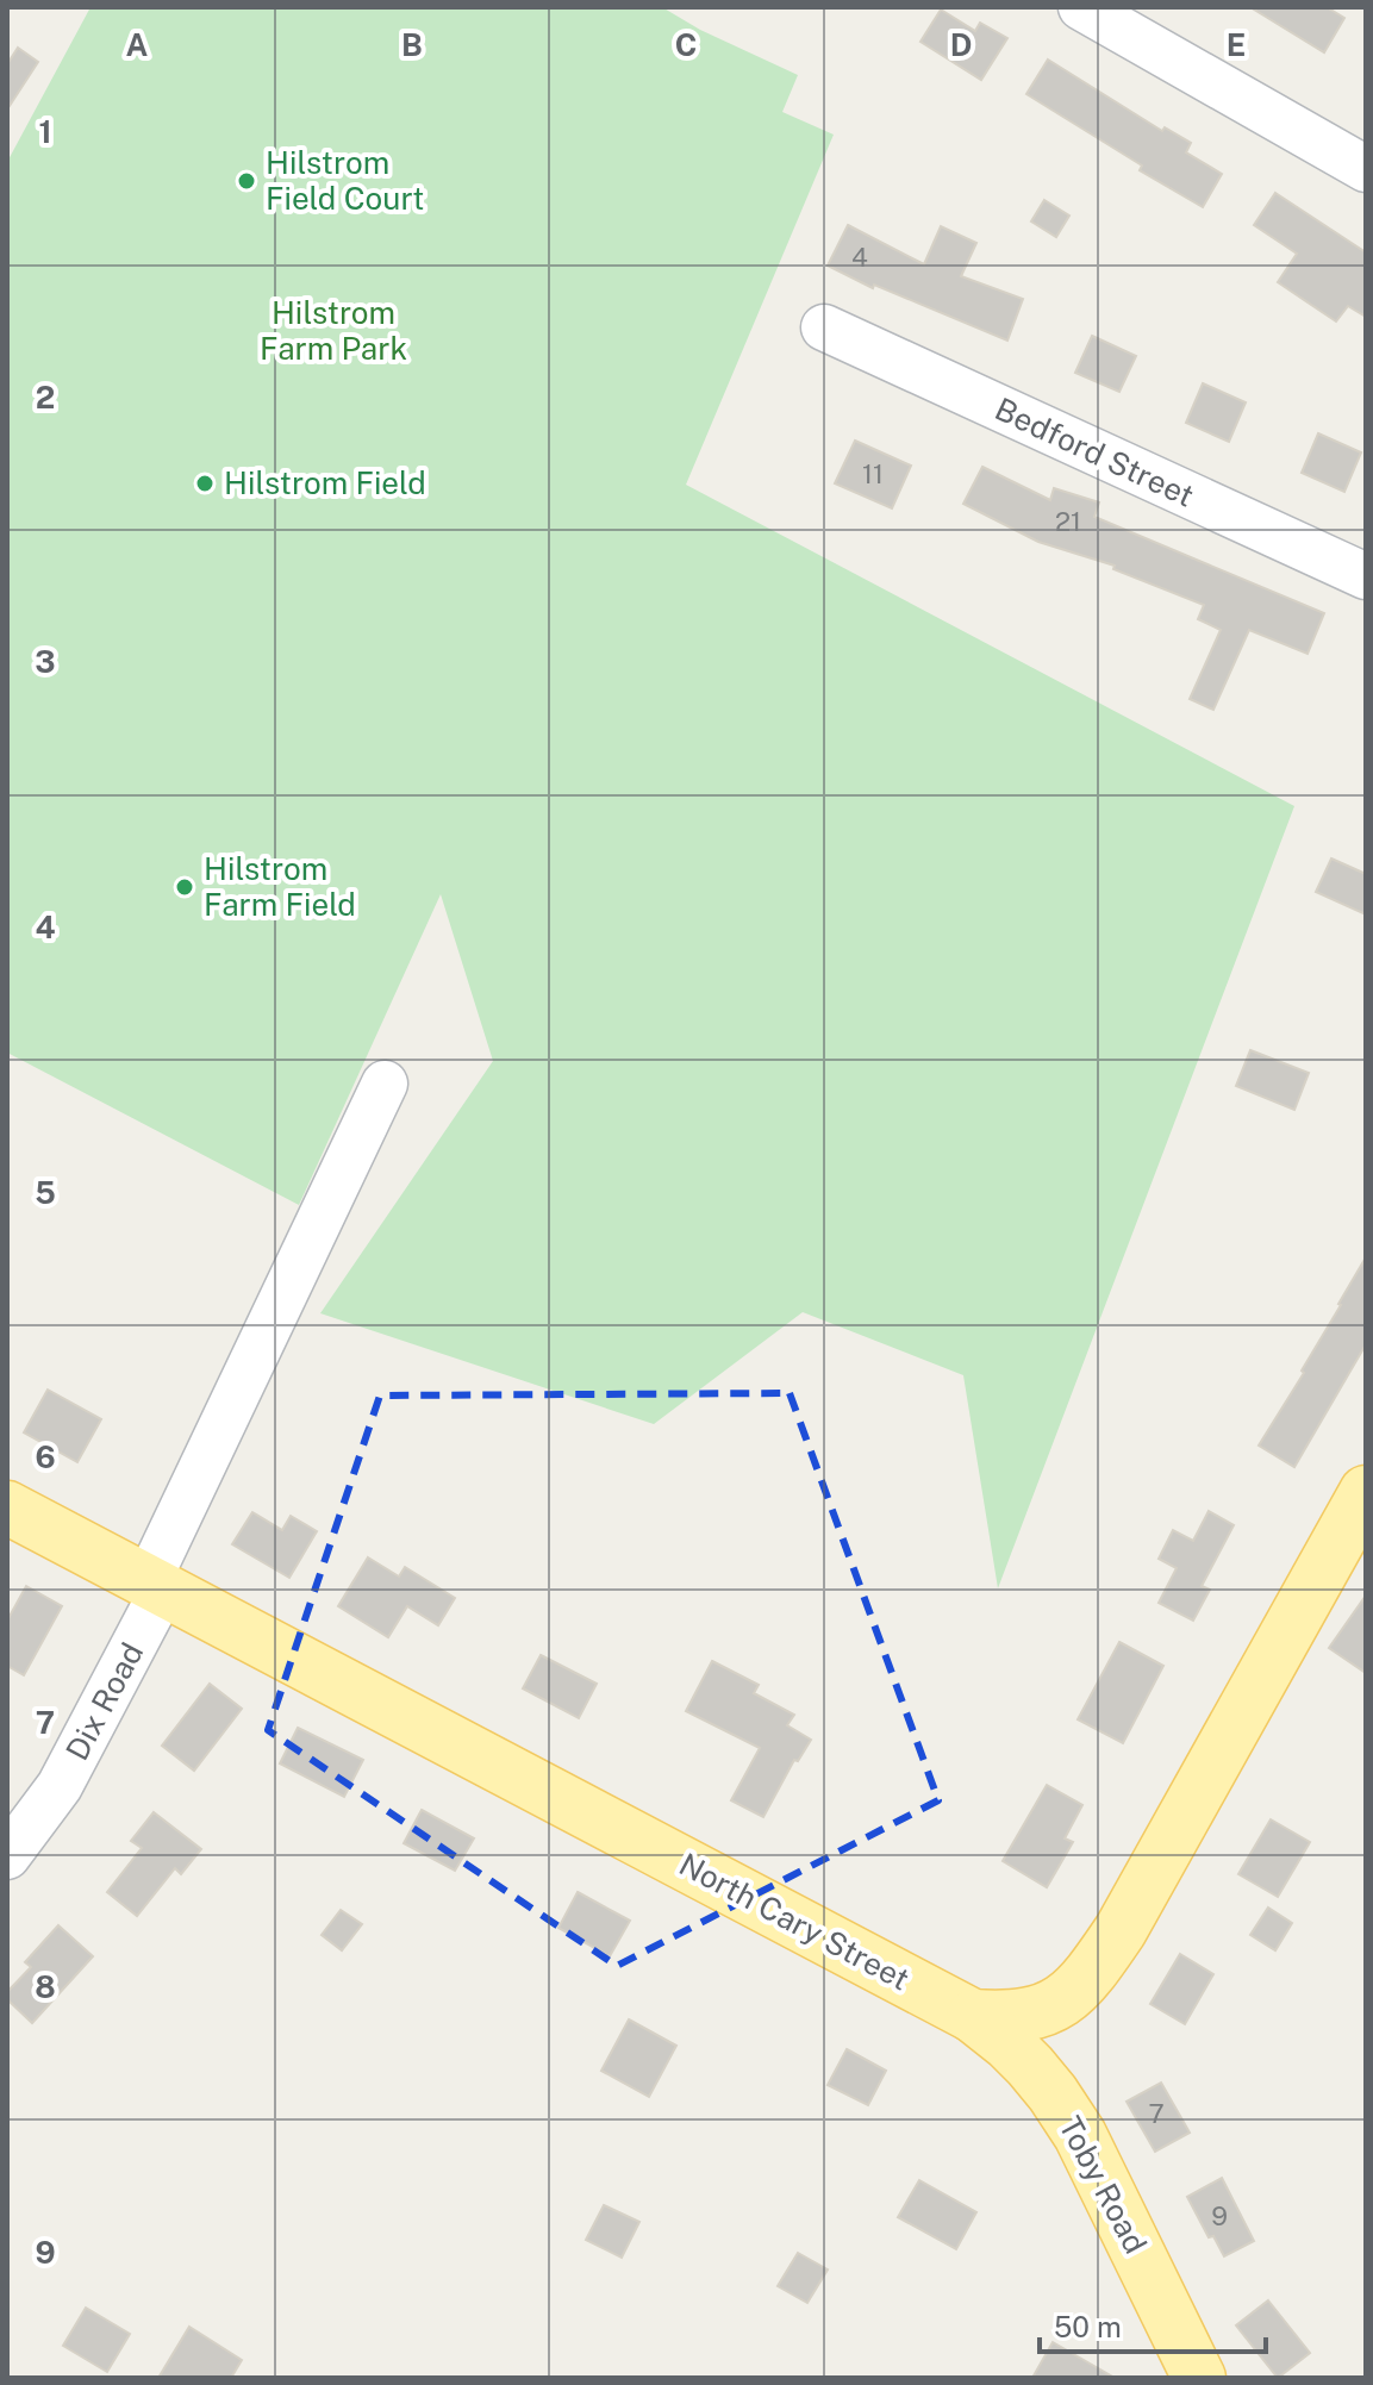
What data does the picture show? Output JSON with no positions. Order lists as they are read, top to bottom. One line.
{"streets":{"main road":["North Cary Street","Toby Road"],"street":["Bedford Street","Dix Road"]},"crossings":[["Dix Road","North Cary Street"],["North Cary Street","Toby Road"]],"parks":["Hilstrom Farm Park"],"places":["Hilstrom Field Court","Hilstrom Field","Hilstrom Farm Field"],"house_numbers":["4","11","21","7","9"],"scale_bar":"50 m","grid":{"columns":["A","B","C","D","E"],"rows":["1","2","3","4","5","6","7","8","9"]}}
